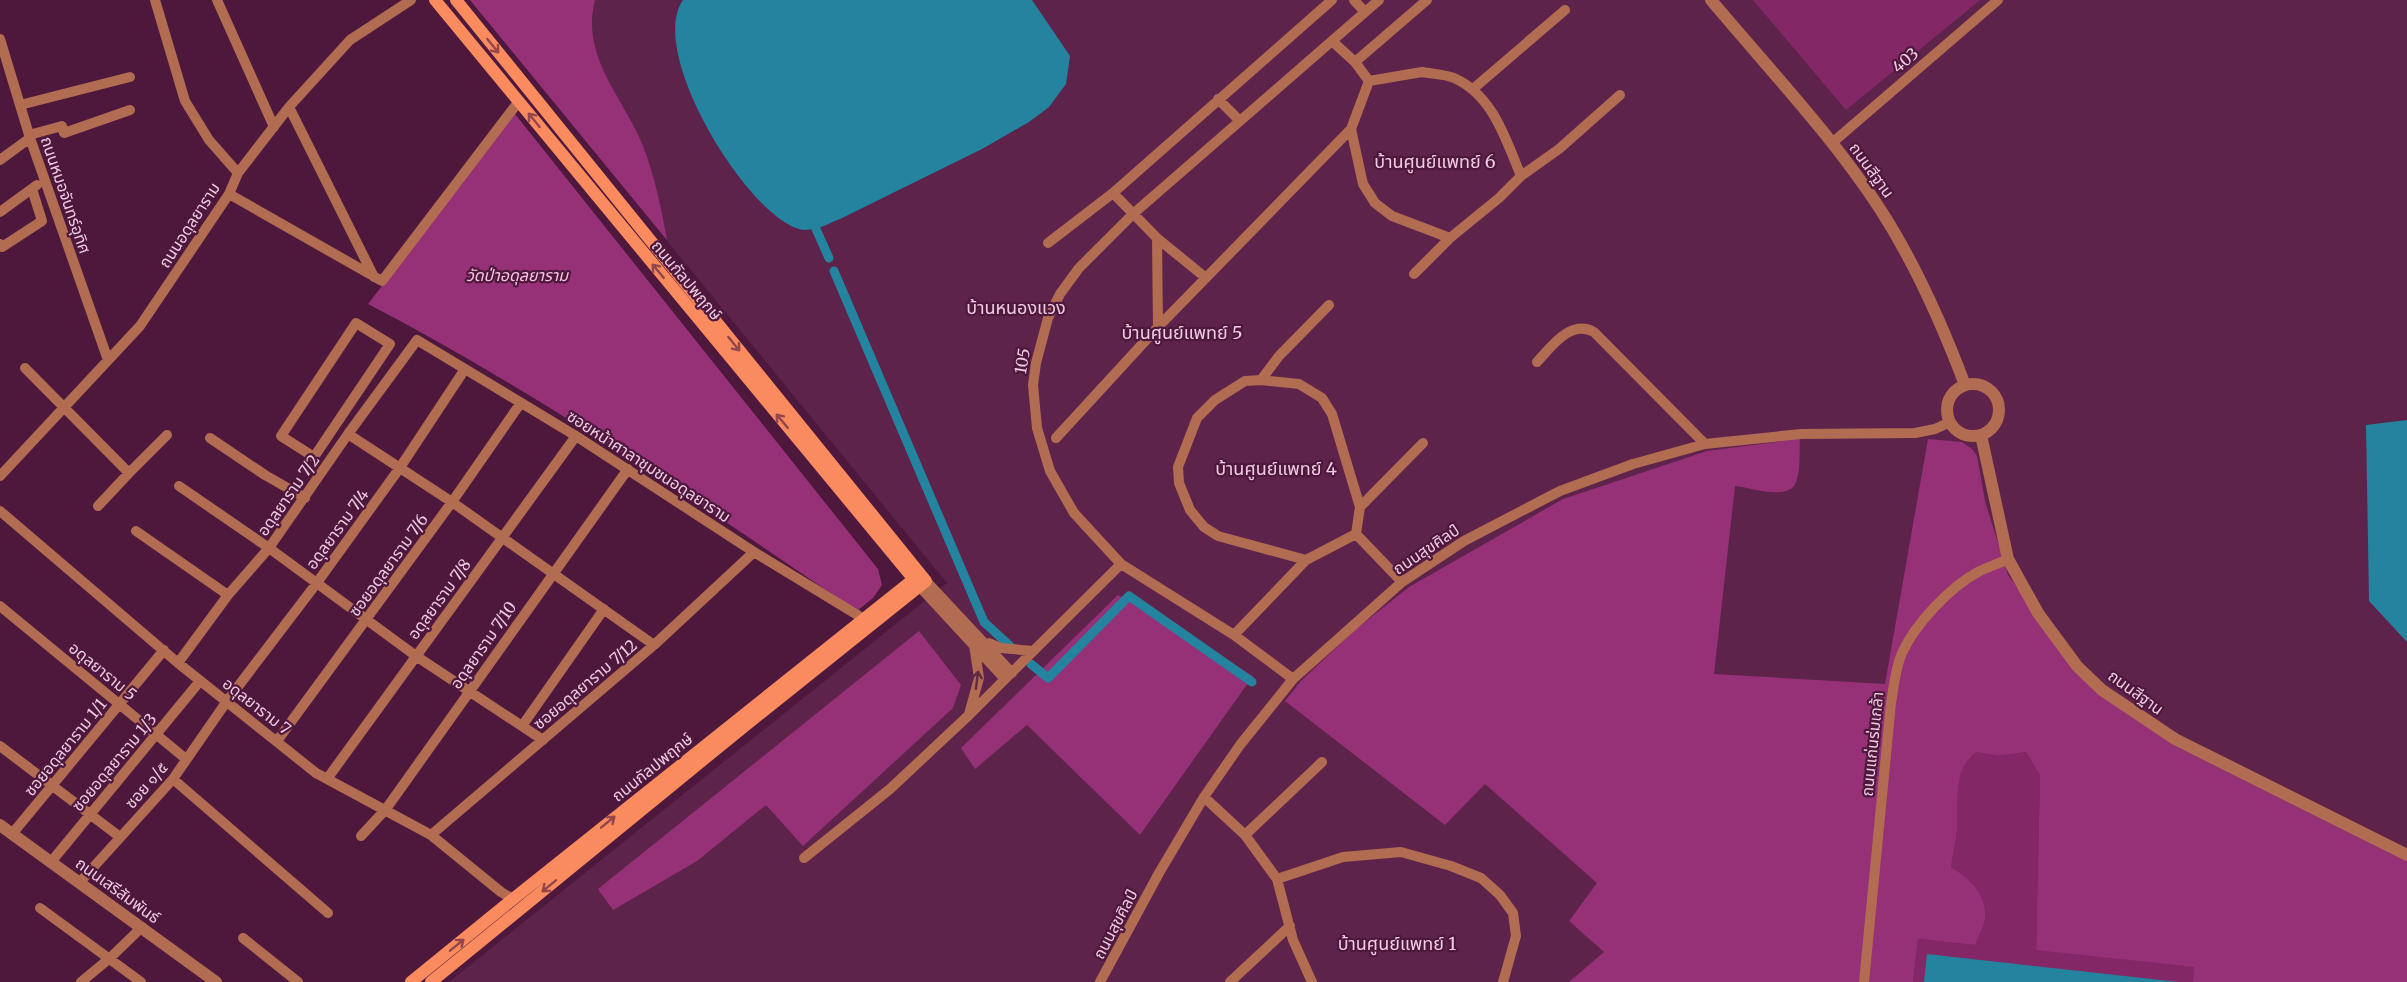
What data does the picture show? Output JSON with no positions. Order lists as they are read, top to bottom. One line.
{"streets":{"main road":["ถนนกัลปพฤกษ์"],"street":["403","ถนนสีฐาน","ถนนหมอจันทร์อุทิศ","ถนนอดุลยาราม","105","ซอยหน้าศาลาชุมชนอดุลยาราม","อดุลยาราม 7/2","อดุลยาราม 7/4","ถนนสุขศิลป์","ซอยอดุลยาราม 7/6","อดุลยาราม 7/8","อดุลยาราม 7/10","อดุลยาราม 5","ซอยอดุลยาราม 7/12","อดุลยาราม 7","ถนนแก่นร่มเกล้า","ซอยอดุลยาราม 1/1","ซอยอดุลยาราม 1/3","ซอย ๑/๕","ถนนเสรีสัมพันธ์"]},"crossings":[["403","ถนนสีฐาน"],["ถนนสีฐาน","ถนนสุขศิลป์"],["ถนนสีฐาน","ถนนแก่นร่มเกล้า"],["ถนนหมอจันทร์อุทิศ","ถนนอดุลยาราม"],["ถนนกัลปพฤกษ์","ซอยหน้าศาลาชุมชนอดุลยาราม"],["ถนนกัลปพฤกษ์","อดุลยาราม 7"],["105","ถนนสุขศิลป์"],["ซอยหน้าศาลาชุมชนอดุลยาราม","อดุลยาราม 7/2"],["ซอยหน้าศาลาชุมชนอดุลยาราม","อดุลยาราม 7/4"],["ซอยหน้าศาลาชุมชนอดุลยาราม","ซอยอดุลยาราม 7/6"],["ซอยหน้าศาลาชุมชนอดุลยาราม","อดุลยาราม 7/8"],["ซอยหน้าศาลาชุมชนอดุลยาราม","อดุลยาราม 7/10"],["ซอยหน้าศาลาชุมชนอดุลยาราม","ซอยอดุลยาราม 7/12"],["อดุลยาราม 7/2","อดุลยาราม 7"],["อดุลยาราม 7/4","อดุลยาราม 7"],["อดุลยาราม 7/4","ซอย ๑/๕"],["ซอยอดุลยาราม 7/6","อดุลยาราม 7"],["อดุลยาราม 7/8","อดุลยาราม 7"],["อดุลยาราม 7/10","อดุลยาราม 7"],["อดุลยาราม 5","ซอยอดุลยาราม 1/1"],["อดุลยาราม 5","ซอยอดุลยาราม 1/3"],["อดุลยาราม 5","ซอย ๑/๕"],["ซอยอดุลยาราม 7/12","อดุลยาราม 7"],["อดุลยาราม 7","ซอยอดุลยาราม 1/1"],["อดุลยาราม 7","ซอยอดุลยาราม 1/3"],["อดุลยาราม 7","ซอย ๑/๕"],["ซอยอดุลยาราม 1/1","ถนนเสรีสัมพันธ์"],["ซอยอดุลยาราม 1/3","ถนนเสรีสัมพันธ์"],["ซอย ๑/๕","ถนนเสรีสัมพันธ์"]],"districts":["บ้านศูนย์แพทย์ 6","บ้านหนองแวง","บ้านศูนย์แพทย์ 5","บ้านศูนย์แพทย์ 4","บ้านศูนย์แพทย์ 1"],"parks":["วัดป่าอดุลยาราม"]}
